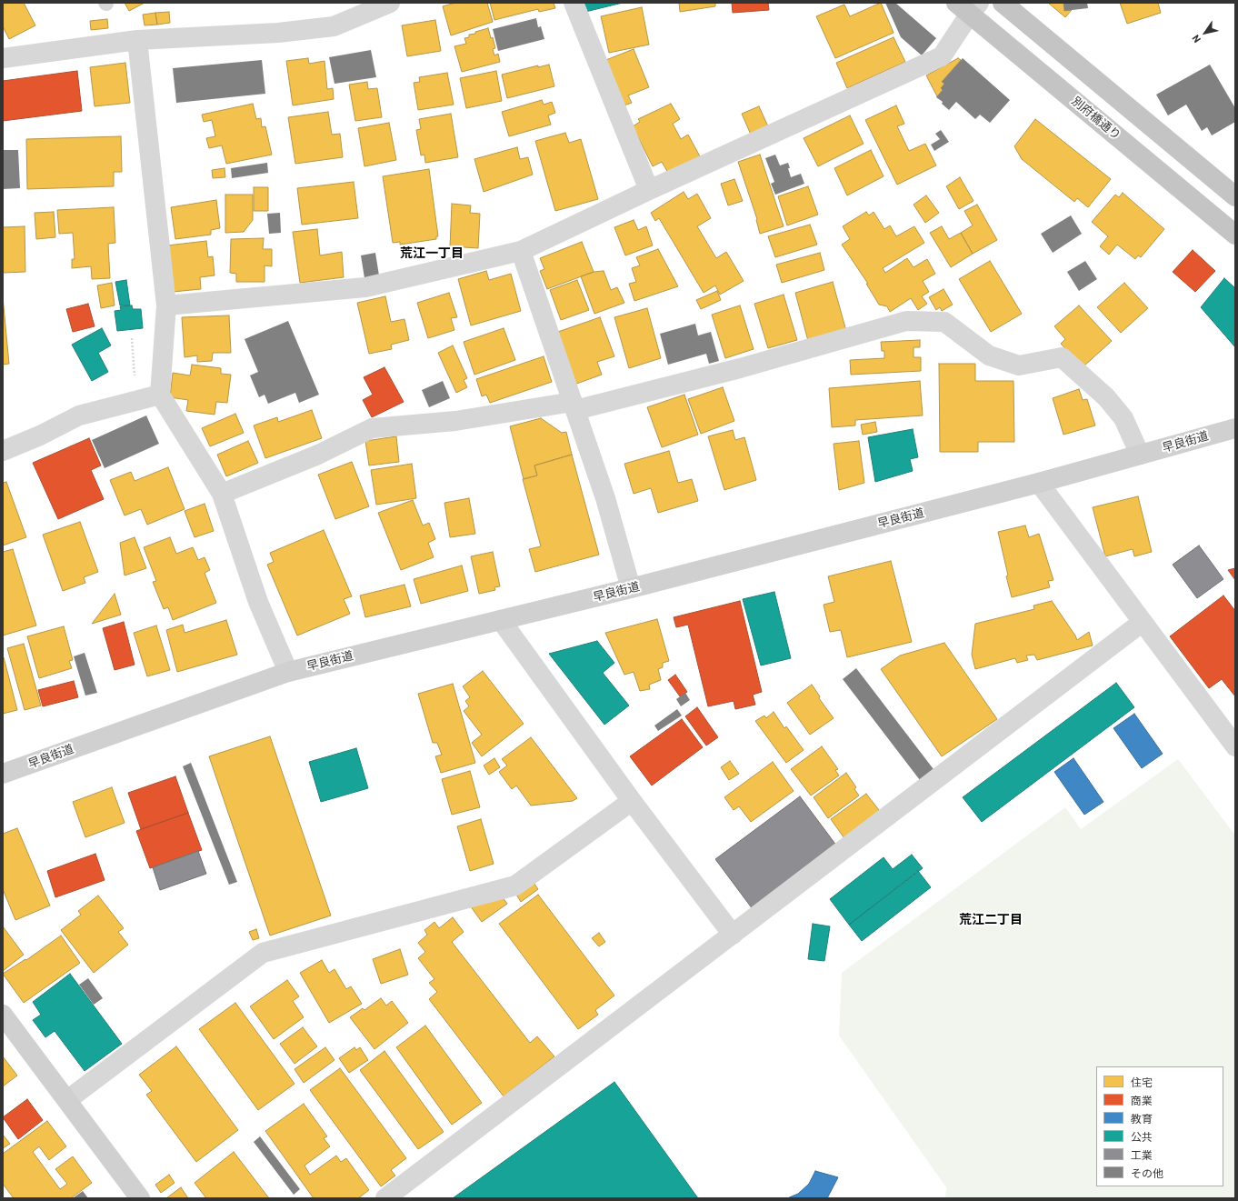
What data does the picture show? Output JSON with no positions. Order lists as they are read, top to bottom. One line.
{"streets":{"highway":["別府橋通り"],"street":["早良街道"]},"districts":["荒江一丁目","荒江二丁目"],"legend":["住宅","商業","教育","公共","工業","その他"],"north":"bottom left"}
